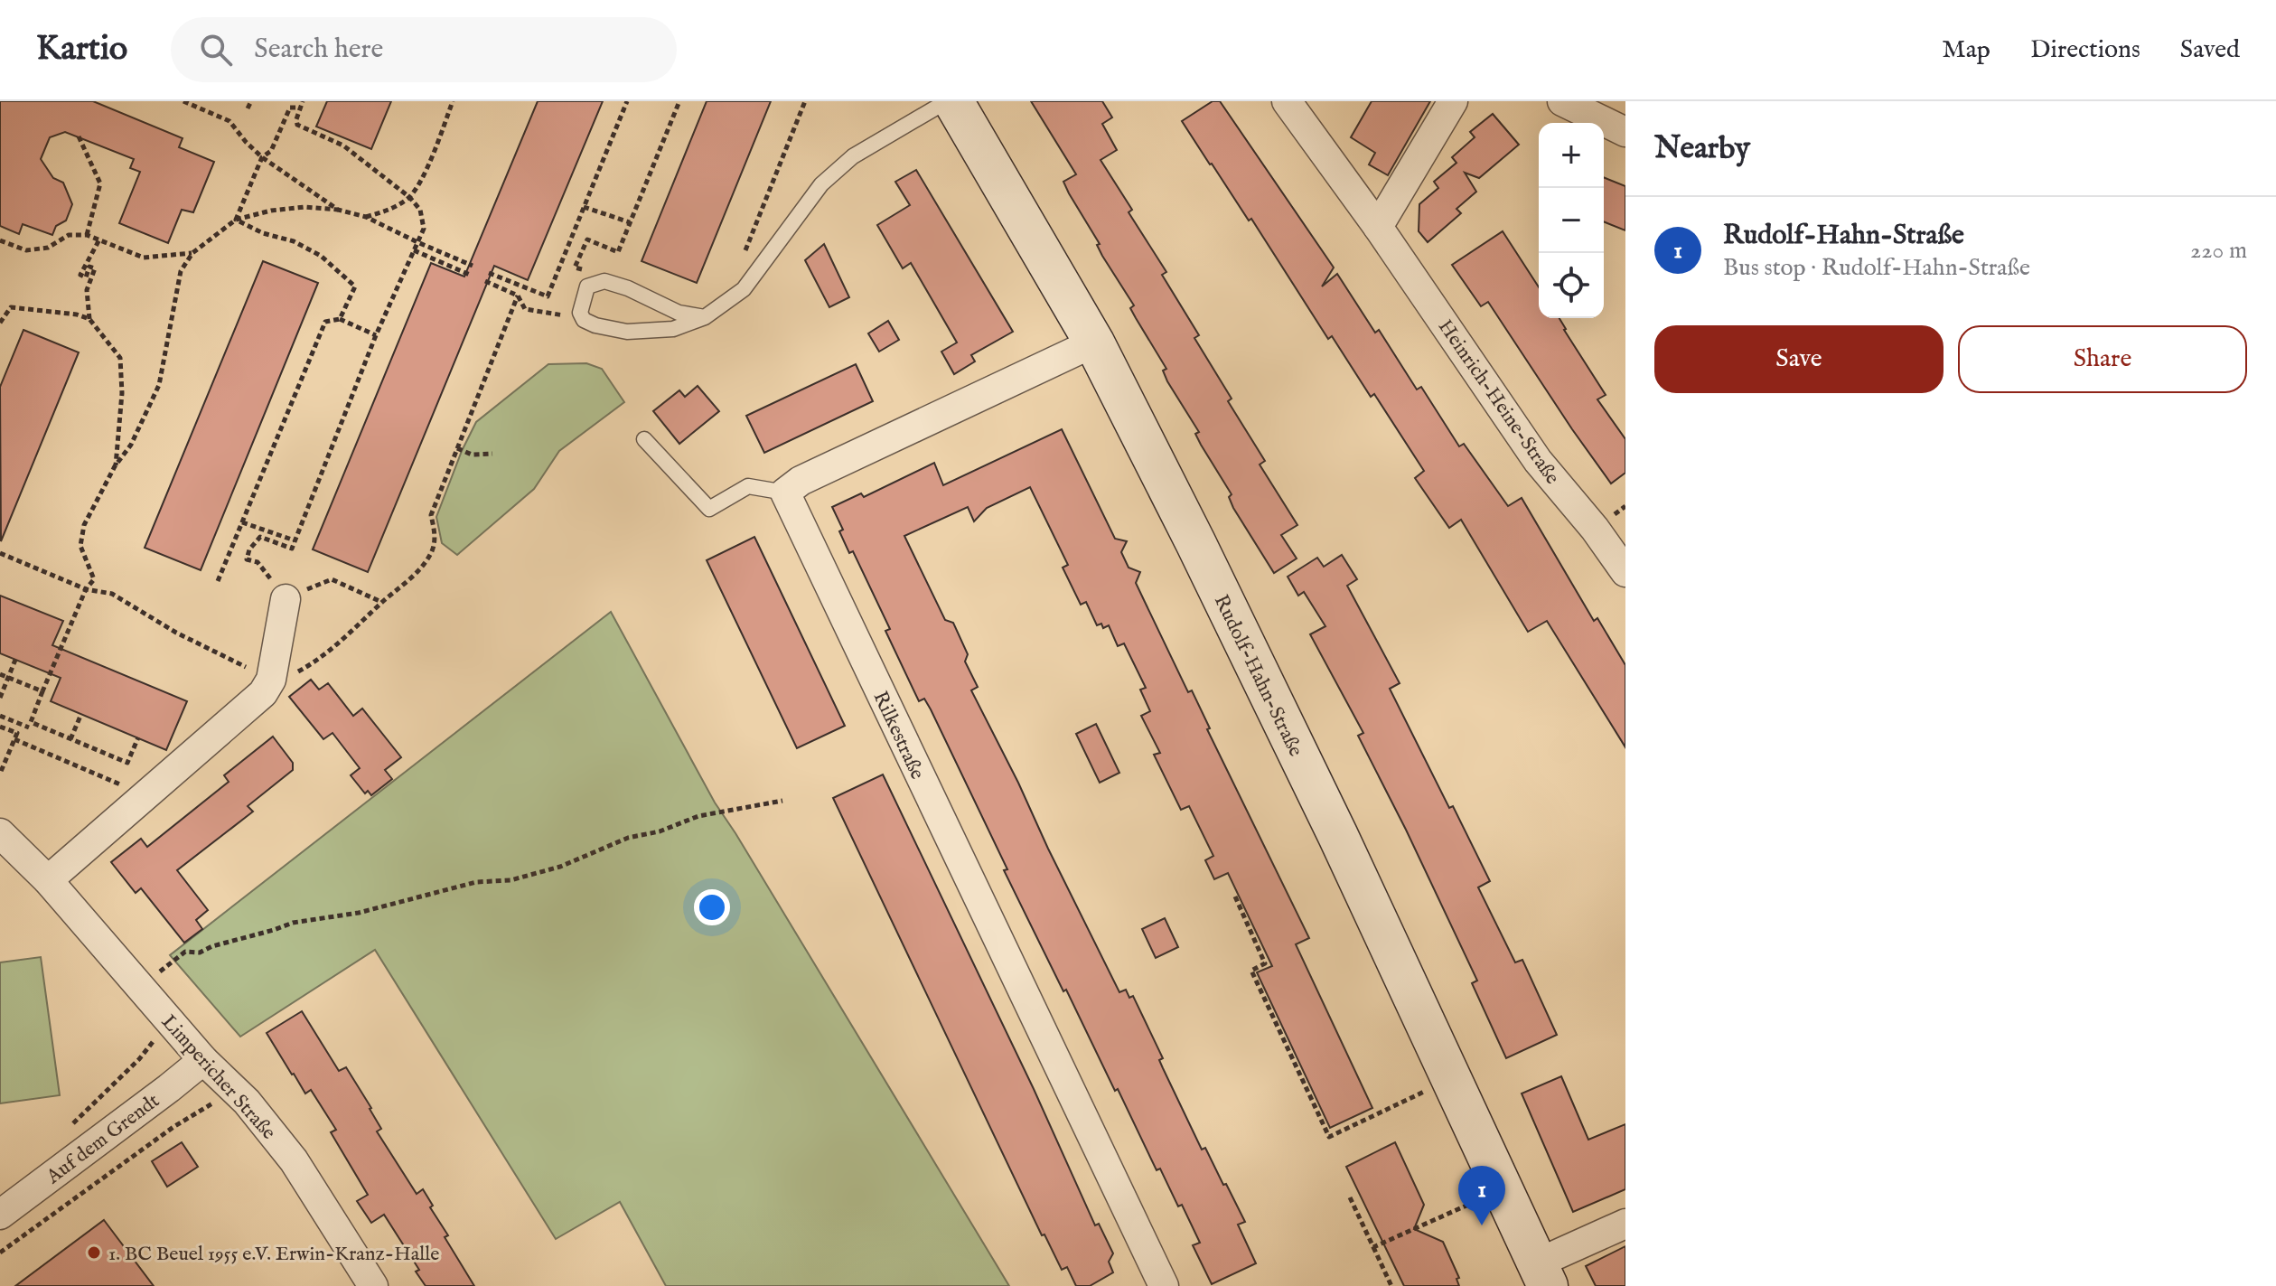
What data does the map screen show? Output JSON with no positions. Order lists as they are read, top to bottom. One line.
{"streets":{"street":["Heinrich-Heine-Straße","Rudolf-Hahn-Straße","Rilkestraße","Limpericher Straße","Auf dem Grendt"]},"crossings":[["Limpericher Straße","Auf dem Grendt"]],"places":["1. BC Beuel 1955 e.V. Erwin-Kranz-Halle"],"page":{"header":"Kartio","search":"Search here","nav":["Map","Directions","Saved"],"heading":"Nearby","map_buttons":["+","−"],"list":[{"mark":"1","name":"Rudolf-Hahn-Straße","note":"Bus stop · Rudolf-Hahn-Straße","value":"220 m"}],"buttons":["Save","Share"],"pins":"1"}}
